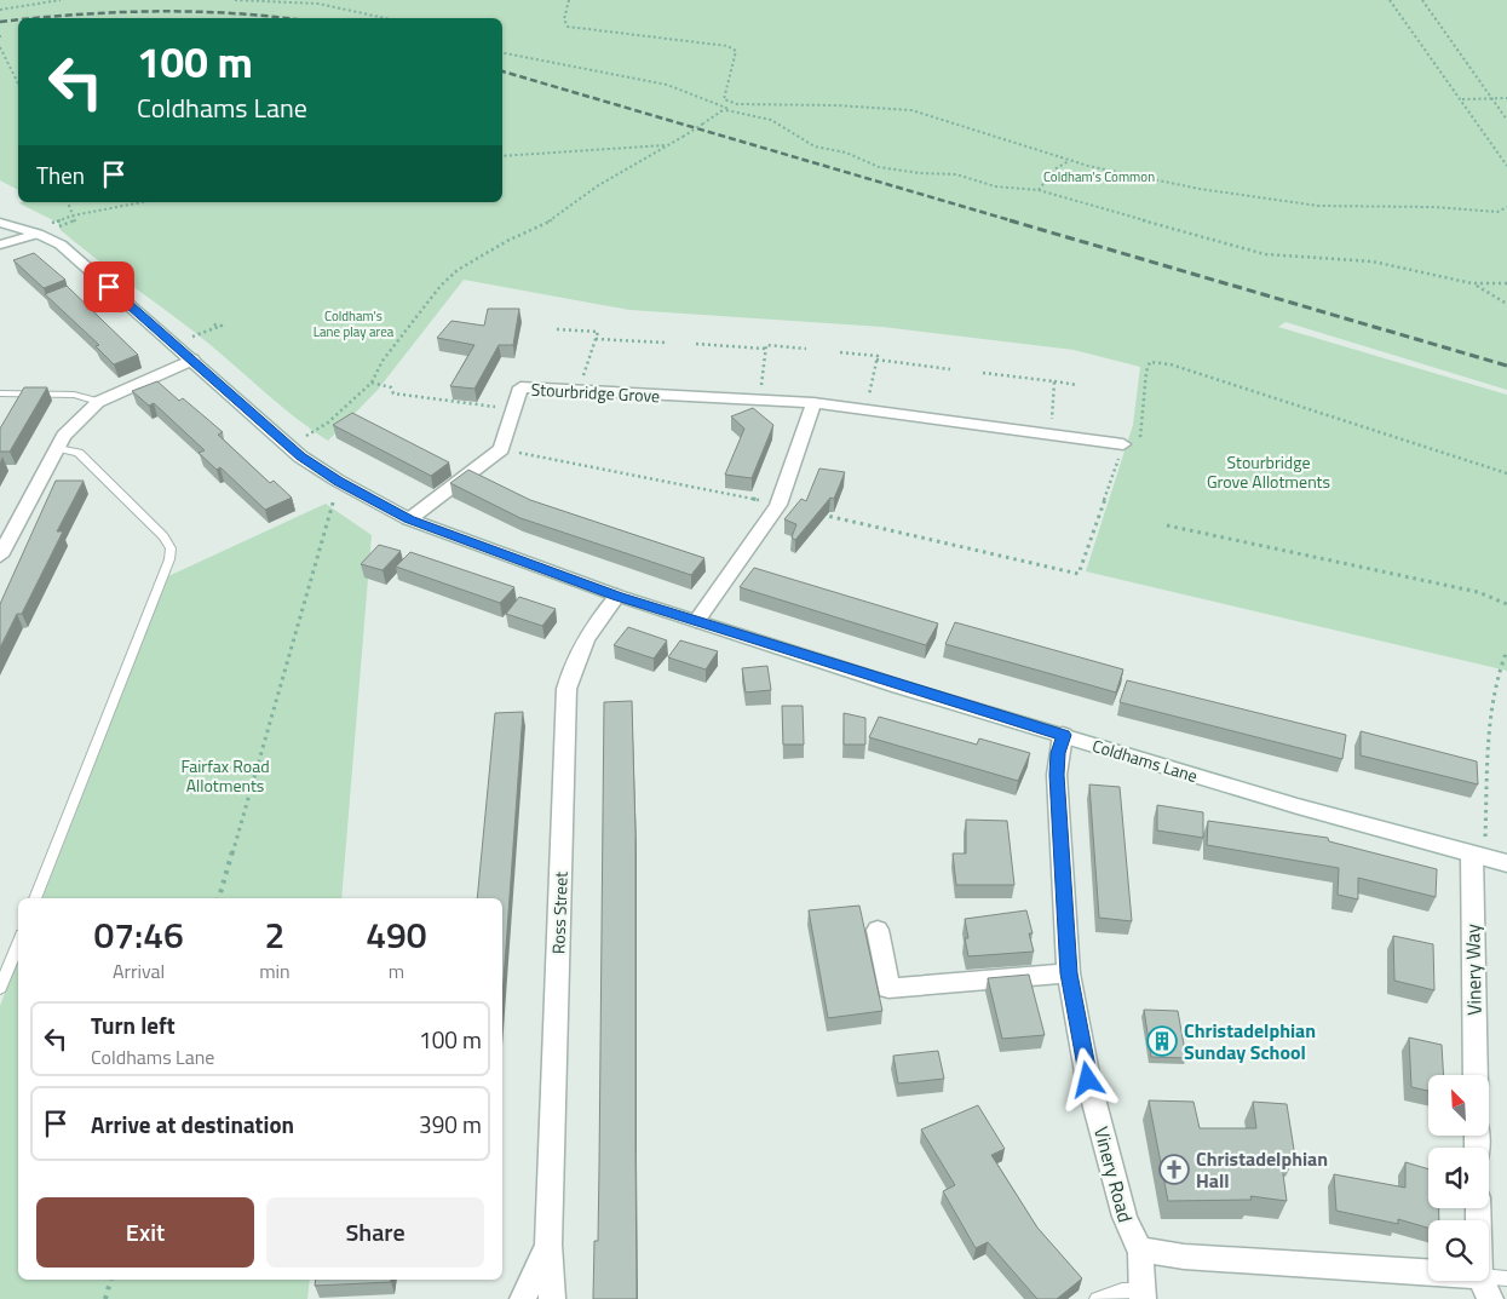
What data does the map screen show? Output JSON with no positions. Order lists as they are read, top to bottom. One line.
{"streets":{"street":["Stourbridge Grove","Coldhams Lane","Ross Street","Vinery Way","Vinery Road"]},"crossings":[["Coldhams Lane","Ross Street"],["Coldhams Lane","Vinery Way"],["Coldhams Lane","Vinery Road"]],"parks":["Coldham's Common","Coldham's Lane play area","Stourbridge Grove Allotments","Fairfax Road Allotments"],"places":{"building":["Christadelphian Sunday School"],"church":["Christadelphian Hall"]},"north":"top left","page":{"turn":["100 m","Coldhams Lane"],"then":"Then","eta":["07:46","Arrival","2","min","490","m"],"list":[{"name":"Turn left","note":"Coldhams Lane","value":"100 m"},{"name":"Arrive at destination","value":"390 m"}],"buttons":["Exit","Share"]}}
